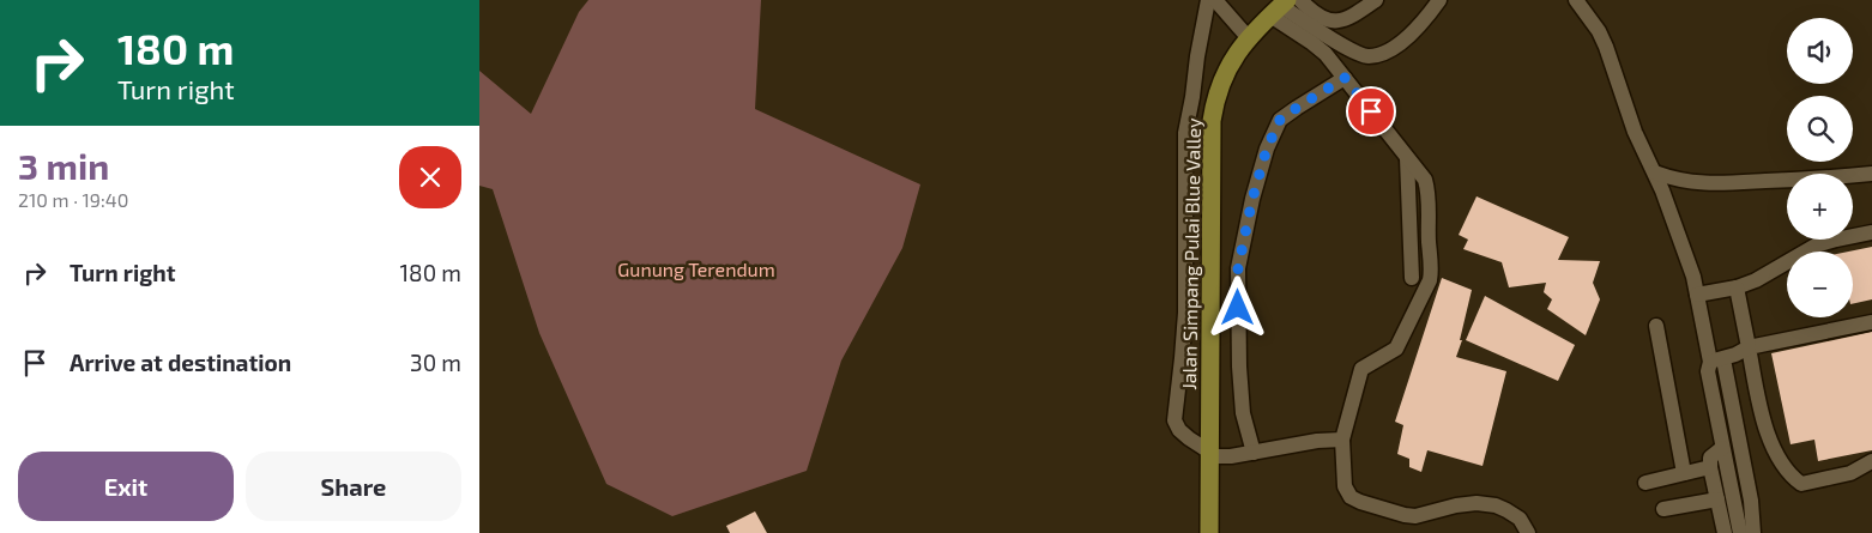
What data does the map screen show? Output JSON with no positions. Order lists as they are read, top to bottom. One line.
{"streets":{"main road":["Jalan Simpang Pulai Blue Valley"]},"parks":["Gunung Terendum"],"page":{"turn":["180 m","Turn right"],"map_buttons":["+","−"],"heading":["3 min","210 m · 19:40"],"list":[{"name":"Turn right","value":"180 m"},{"name":"Arrive at destination","value":"30 m"}],"buttons":["Exit","Share"]}}
